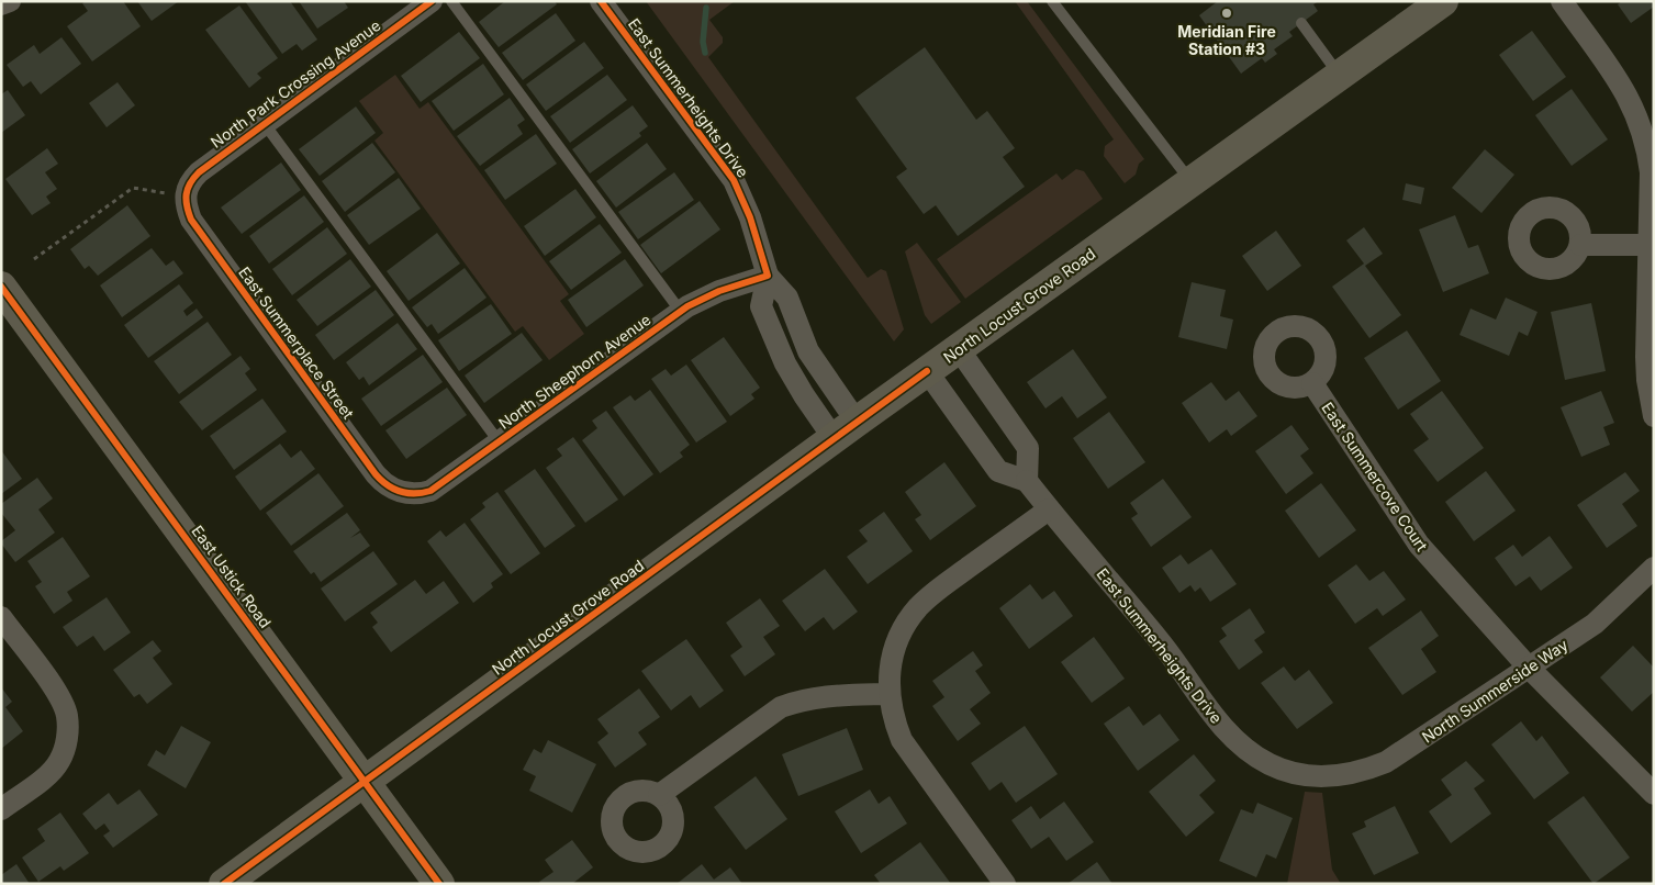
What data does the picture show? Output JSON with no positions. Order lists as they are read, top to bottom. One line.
{"streets":{"main road":["North Locust Grove Road","East Ustick Road"],"street":["North Park Crossing Avenue","East Summerheights Drive","East Summerplace Street","North Sheephorn Avenue","East Summercove Court","North Summerside Way"]},"crossings":[["North Park Crossing Avenue","East Summerplace Street"],["East Summerheights Drive","North Locust Grove Road"],["East Summerheights Drive","North Sheephorn Avenue"],["East Summerheights Drive","North Summerside Way"],["North Locust Grove Road","East Ustick Road"],["East Summerplace Street","North Sheephorn Avenue"],["East Summercove Court","North Summerside Way"]],"places":["Meridian Fire Station #3"]}
